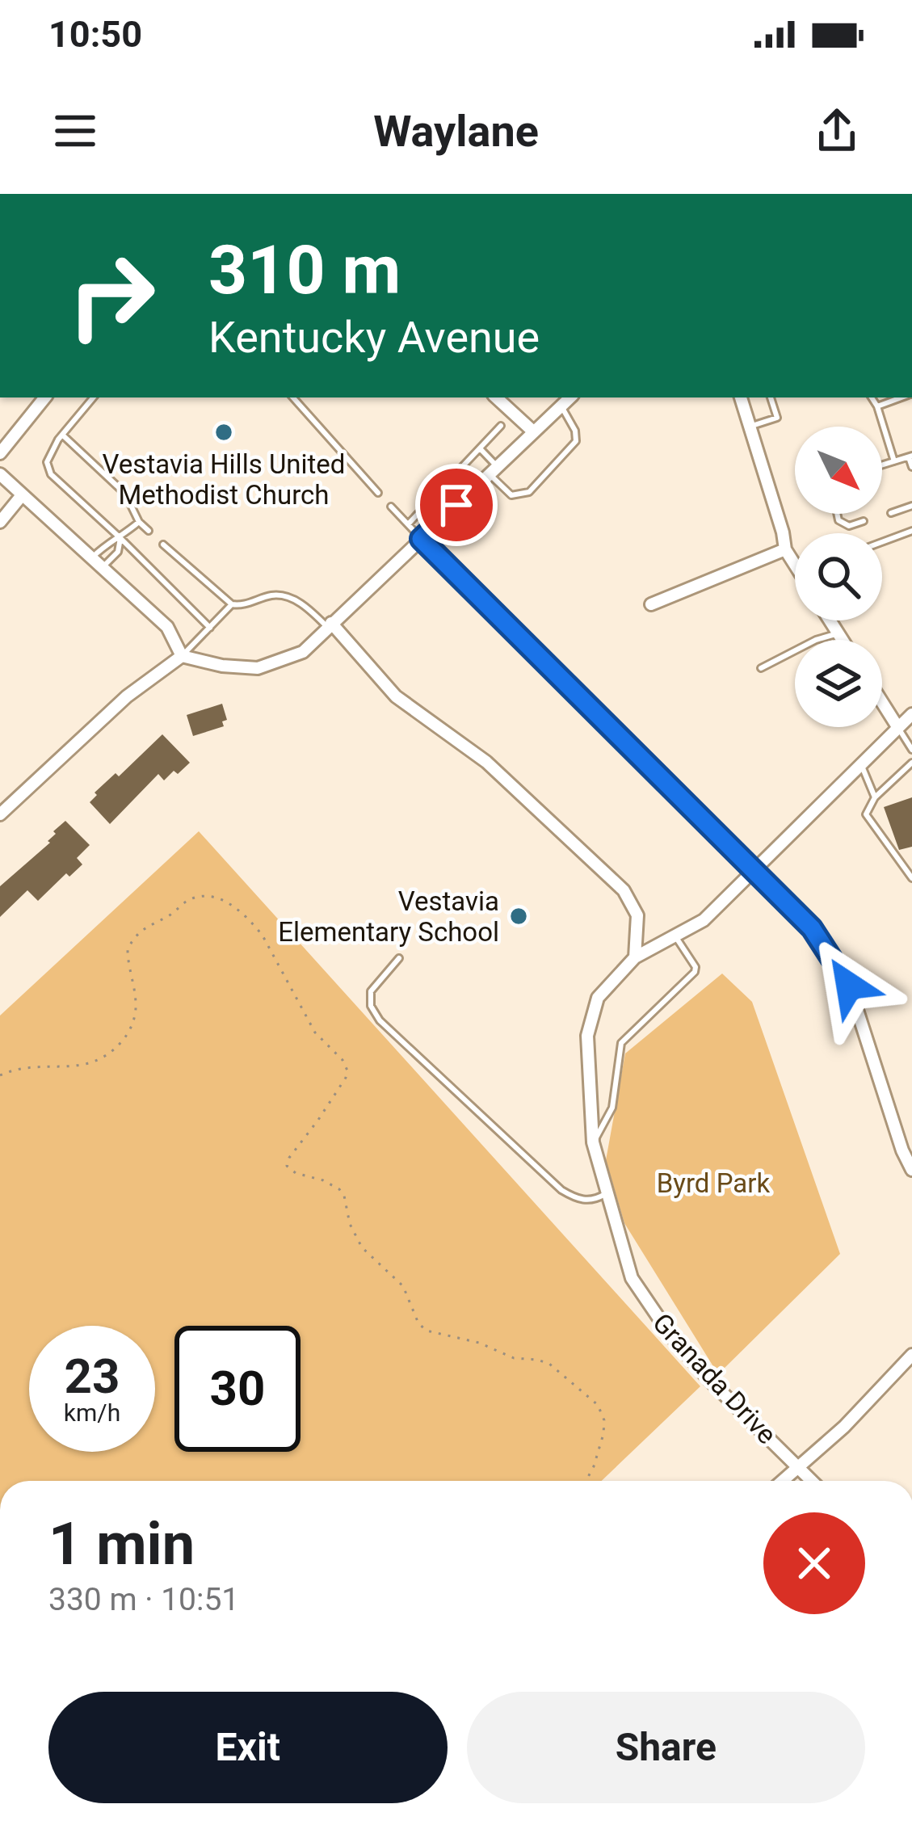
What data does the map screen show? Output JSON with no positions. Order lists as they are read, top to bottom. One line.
{"streets":{"street":["Granada Drive"]},"parks":["Byrd Park"],"places":["Vestavia Hills United Methodist Church","Vestavia Elementary School"],"north":"bottom right","page":{"status":"10:50","header":"Waylane","turn":["310 m","Kentucky Avenue"],"speed":"23 km/h","limit":"30","heading":["1 min","330 m · 10:51"],"buttons":["Exit","Share"]}}
